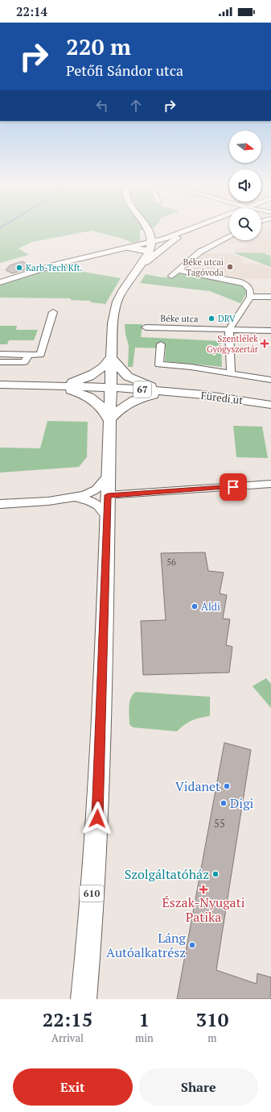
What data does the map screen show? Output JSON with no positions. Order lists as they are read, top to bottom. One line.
{"streets":{"main road":["67","Füredi út","610"],"street":["Béke utca"]},"crossings":[["67","Füredi út"],["67","610"]],"places":{"other":["Béke utcai Tagóvoda","Karb-Tech Kft.","DRV","Aldi","Vidanet","Digi","Szolgáltatóház","Láng Autóalkatrész"],"health":["Szentlélek Gyógyszertár","Észak-Nyugati Patika"]},"house_numbers":["56","55"],"north":"right","page":{"status":"22:14","turn":["220 m","Petőfi Sándor utca"],"eta":["22:15","Arrival","1","min","310","m"],"buttons":["Exit","Share"]}}
